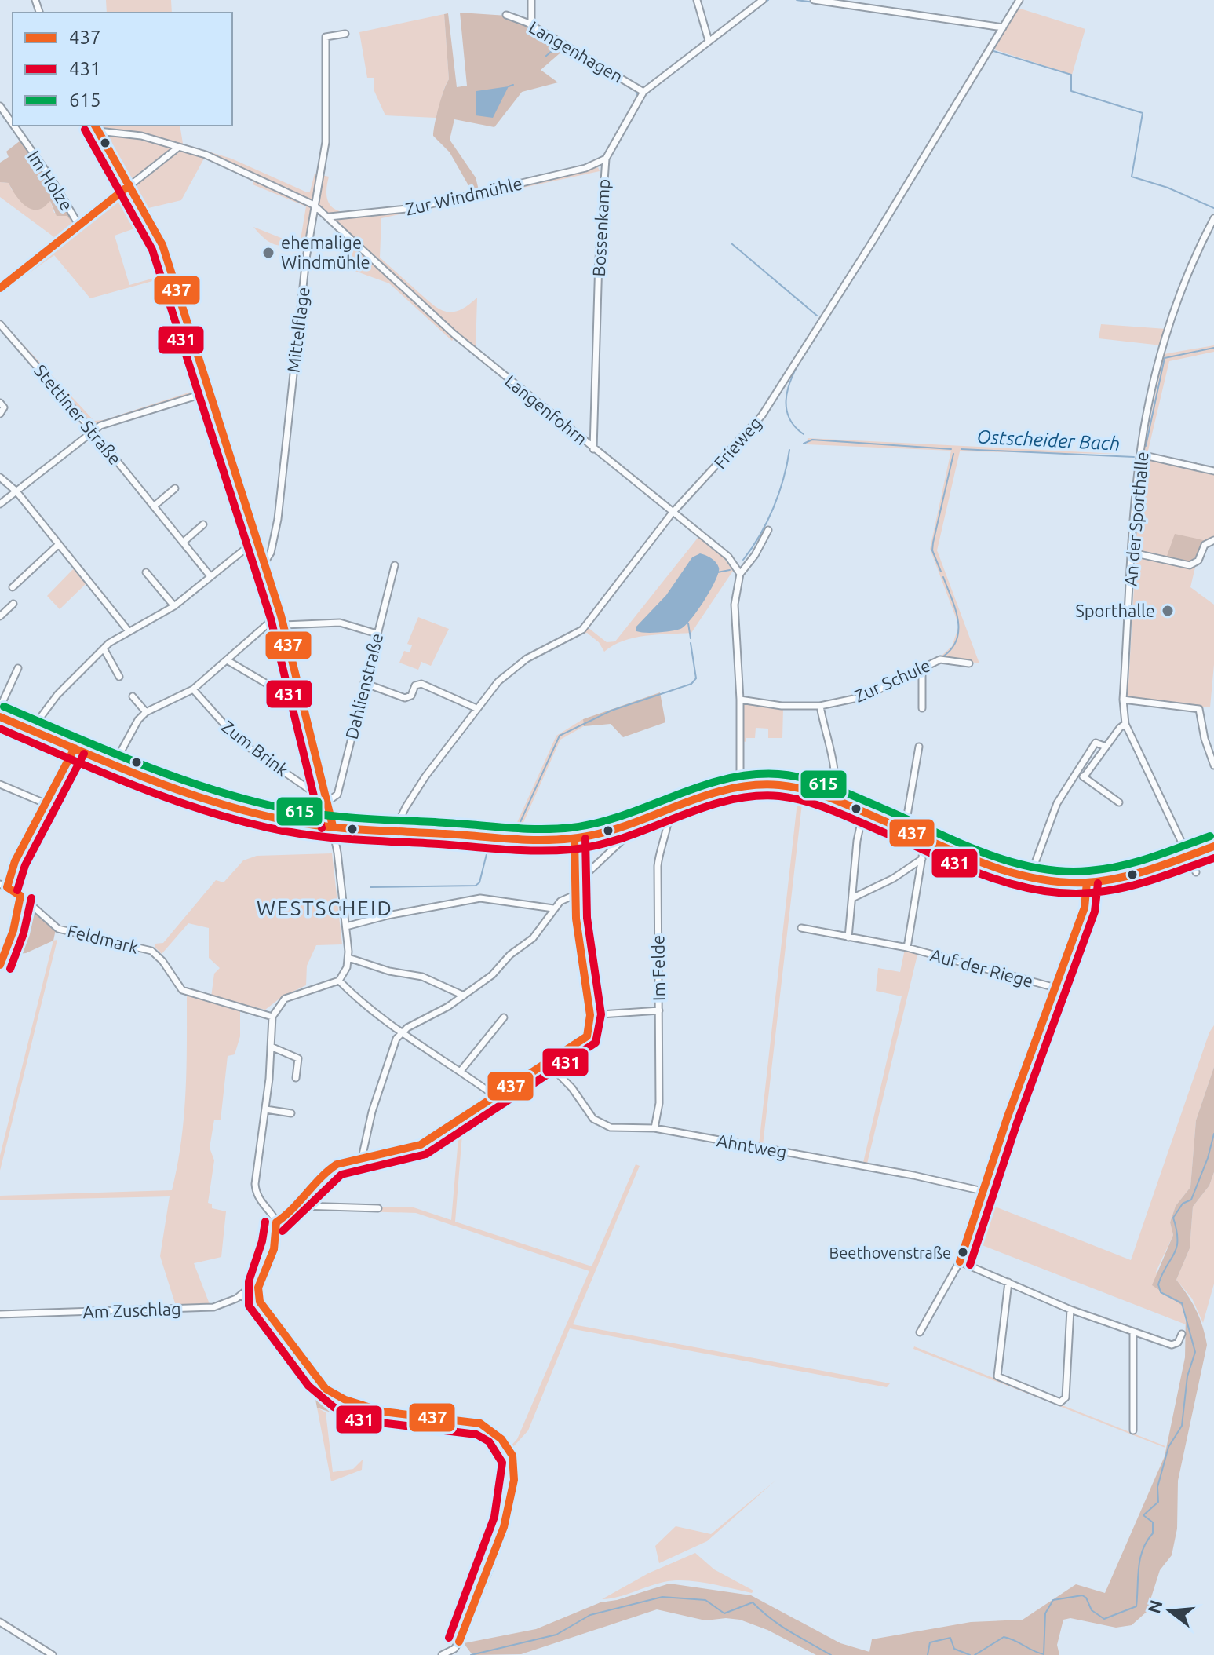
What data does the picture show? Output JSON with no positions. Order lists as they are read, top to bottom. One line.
{"streets":{"street":["Langenhagen","Im Holze","Zur Windmühle","Bossenkamp","Mittelflage","Langenfohrn","Stettiner Straße","Frieweg","An der Sporthalle","Zur Schule","Dahlienstraße","Zum Brink","Feldmark","Im Felde","Auf der Riege","Ahntweg","Am Zuschlag"]},"crossings":[["Langenhagen","Bossenkamp"],["Zur Windmühle","Bossenkamp"],["Zur Windmühle","Langenfohrn"],["Bossenkamp","Langenfohrn"],["Mittelflage","Langenfohrn"],["Langenfohrn","Frieweg"],["Dahlienstraße","Zum Brink"],["Im Felde","Ahntweg"]],"districts":["WESTSCHEID"],"water":["Ostscheider Bach"],"places":["ehemalige Windmühle","Sporthalle","Beethovenstraße"],"lines":["transit line 437","transit line 431","transit line 615"],"legend":["437","431","615"],"north":"left"}
